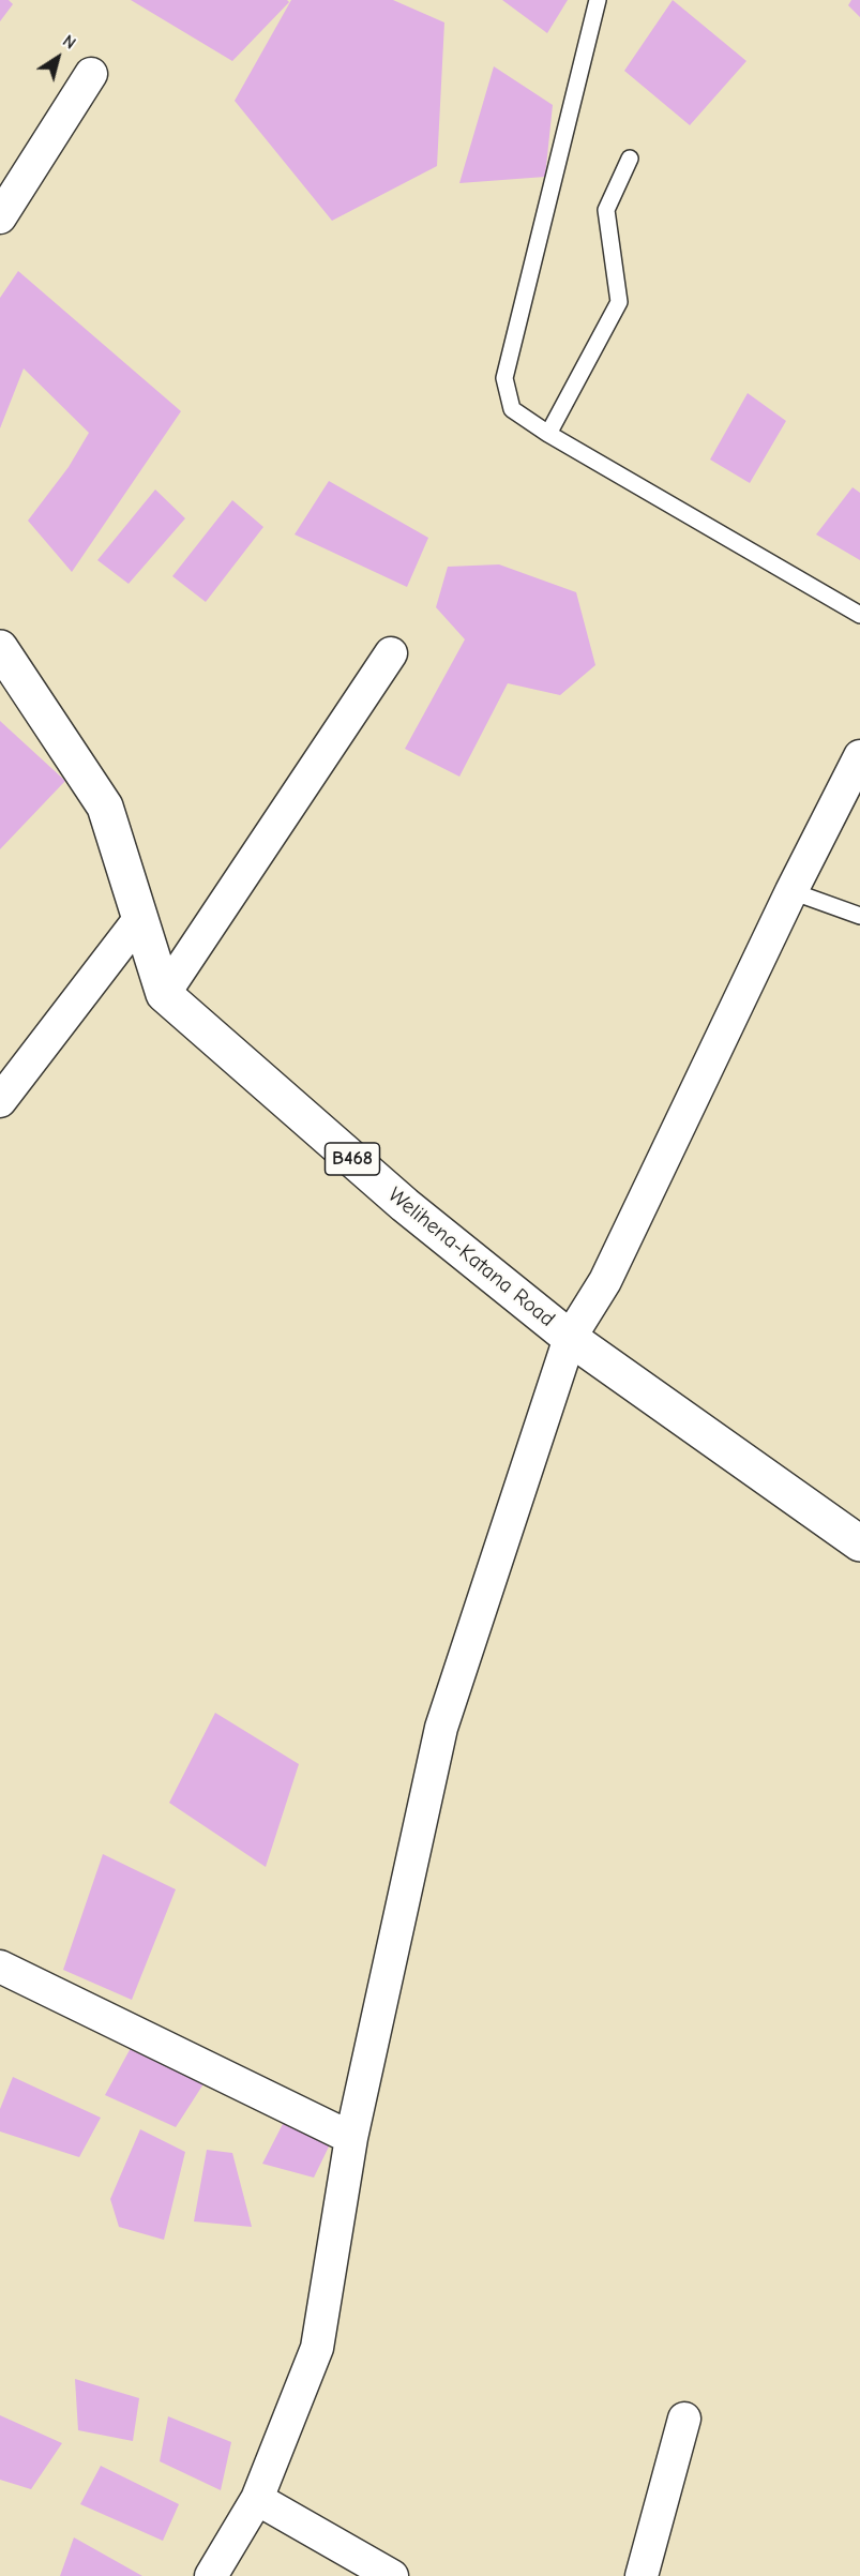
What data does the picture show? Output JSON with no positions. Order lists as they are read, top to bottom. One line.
{"streets":{"main road":["B468","Welihena-Katana Road"]},"north":"top right"}
